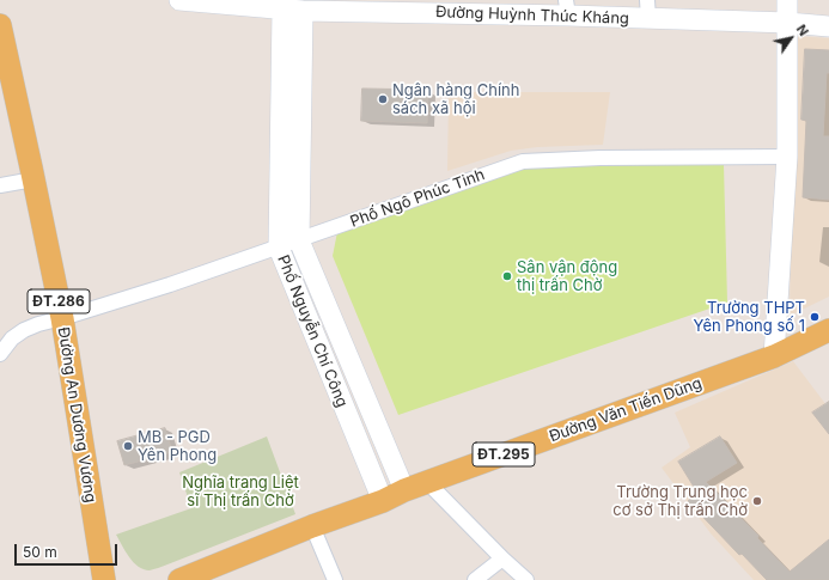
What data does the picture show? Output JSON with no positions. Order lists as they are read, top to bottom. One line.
{"streets":{"main road":["Đường Huỳnh Thúc Kháng","ĐT.286","Phố Nguyễn Chí Công","Đường Văn Tiến Dũng","Đường An Dương Vương","ĐT.295"],"street":["Phố Ngô Phúc Tinh"]},"crossings":[["Đường Huỳnh Thúc Kháng","Phố Nguyễn Chí Công"],["Phố Ngô Phúc Tinh","Phố Nguyễn Chí Công"],["Phố Ngô Phúc Tinh","Đường An Dương Vương"],["Phố Nguyễn Chí Công","Đường Văn Tiến Dũng"]],"parks":["Nghĩa trang Liệt sĩ Thị trấn Chờ"],"places":["Ngân hàng Chính sách xã hội","Sân vận động thị trấn Chờ","Trường THPT Yên Phong số 1","MB - PGD Yên Phong","Trường Trung học cơ sở Thị trấn Chờ"],"scale_bar":"50 m","north":"top right"}
